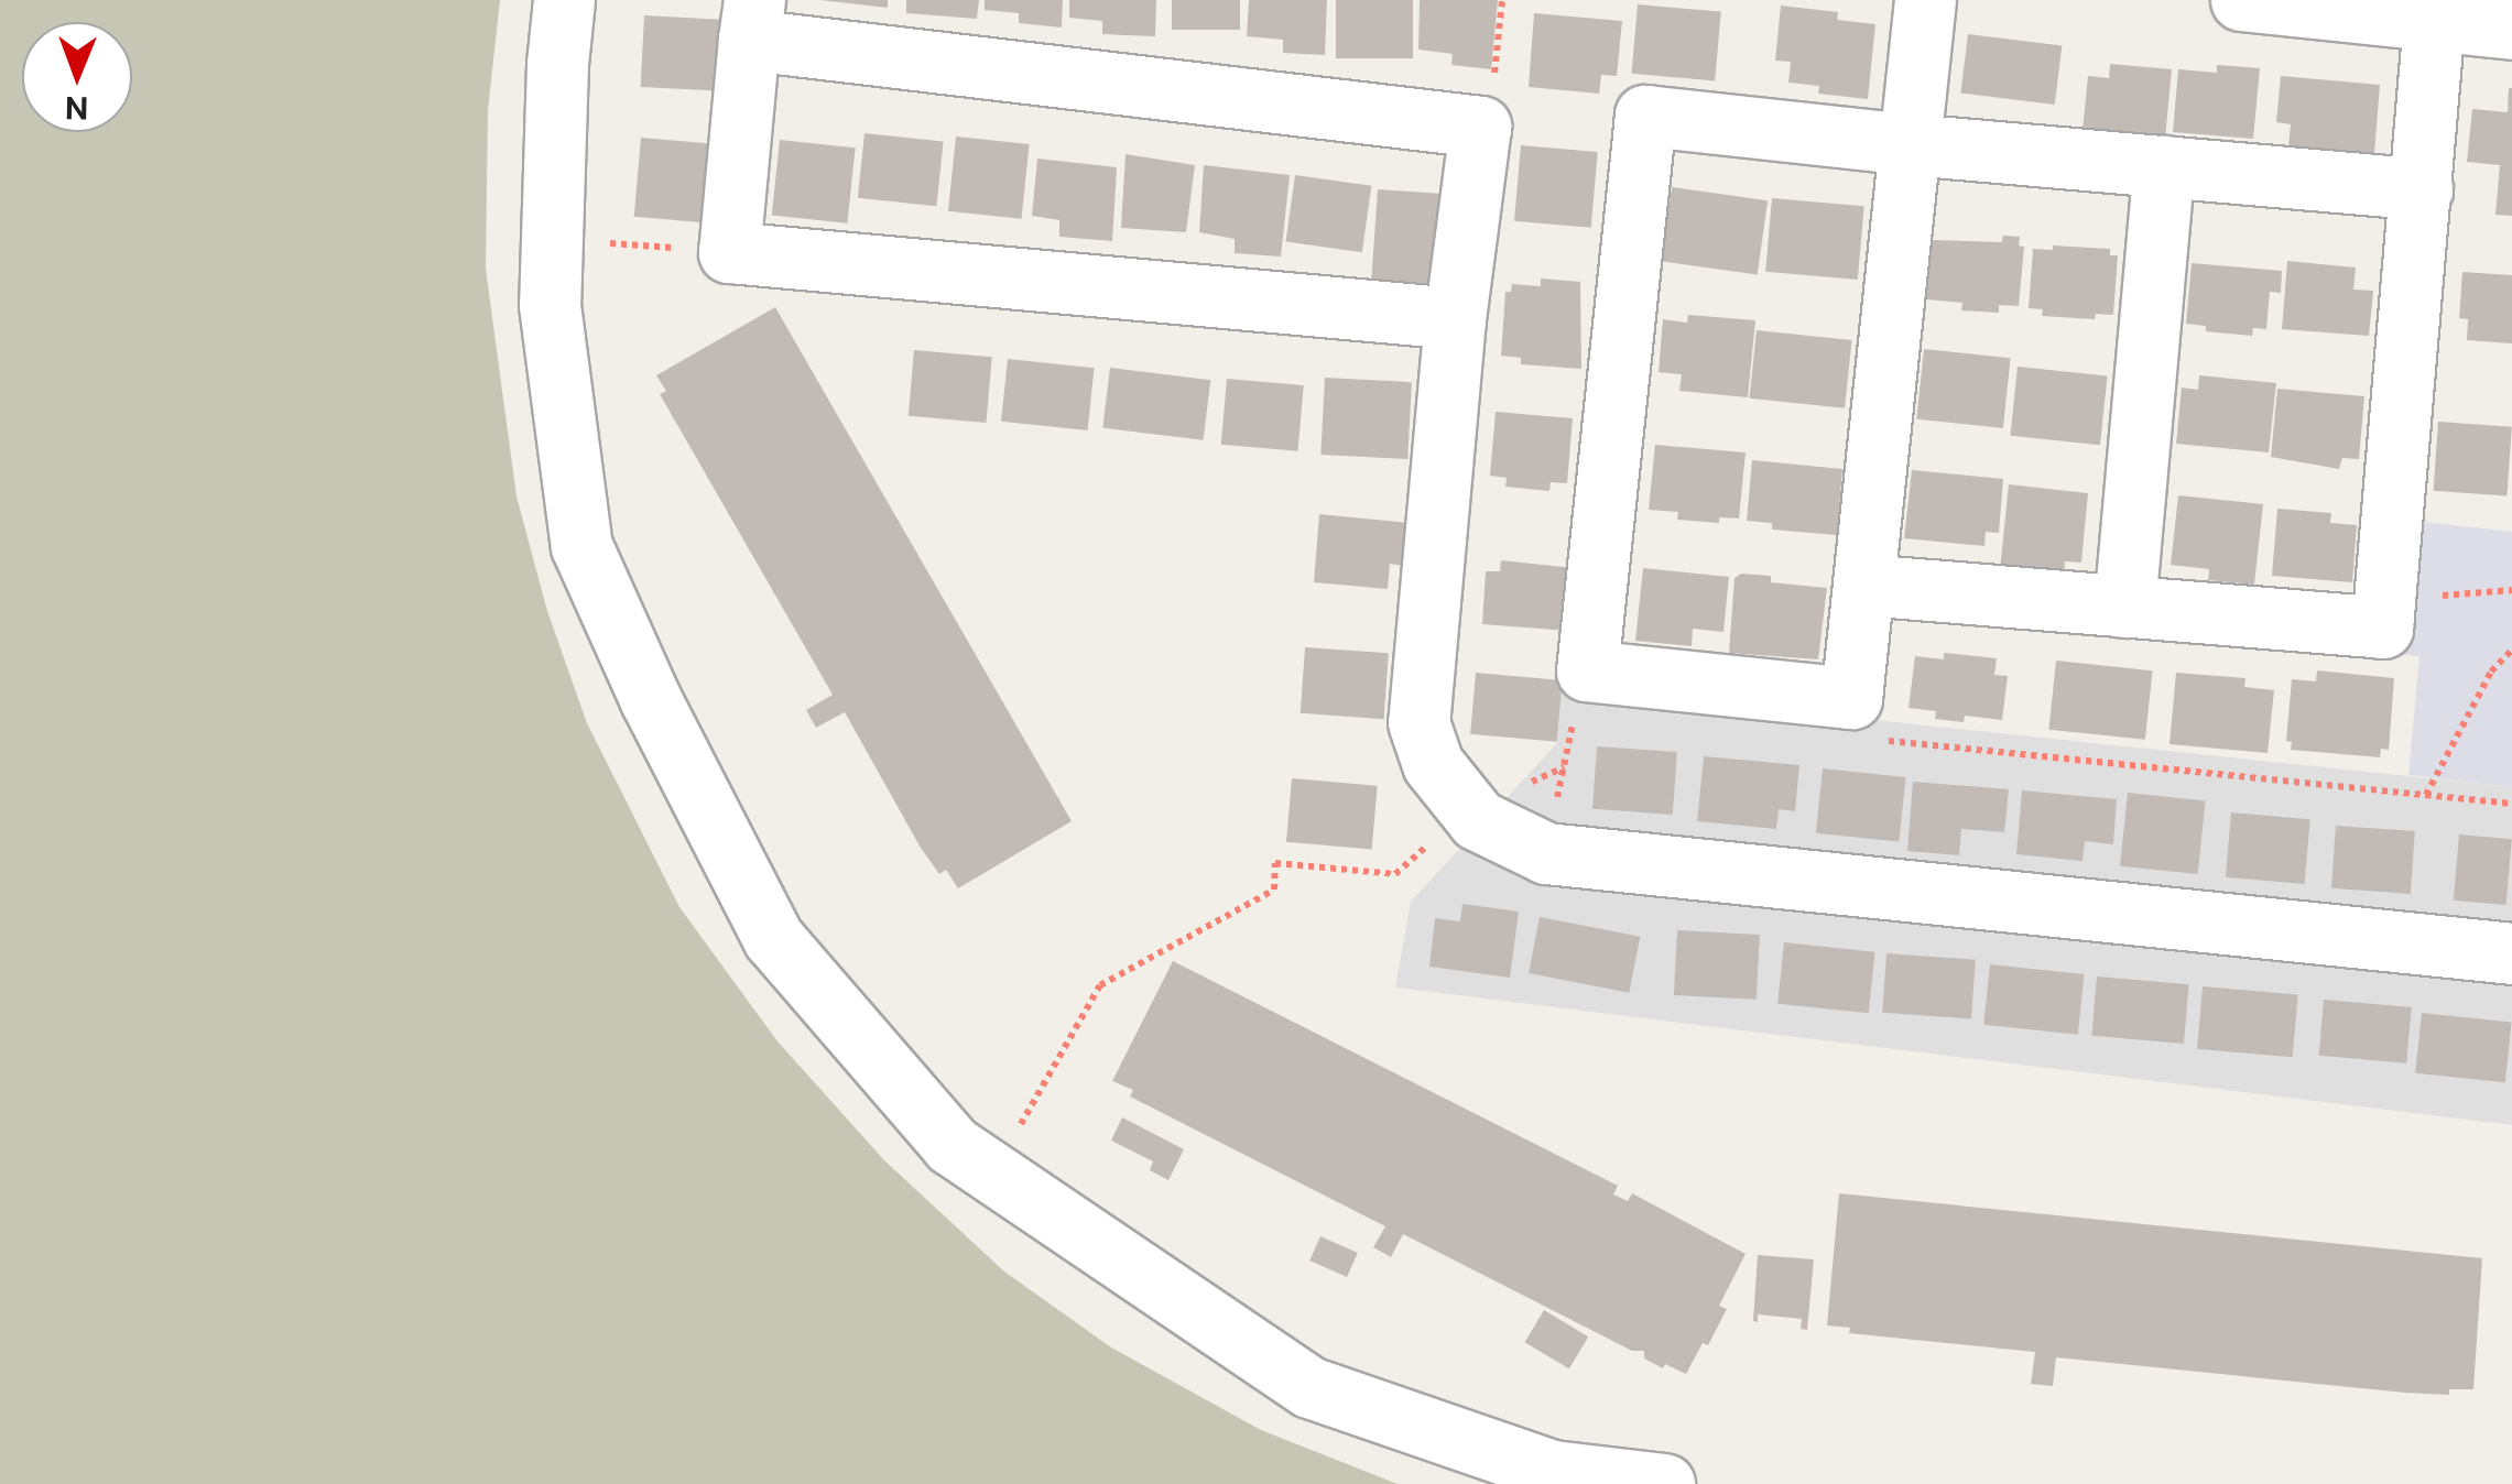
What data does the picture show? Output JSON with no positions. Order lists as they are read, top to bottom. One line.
{"north":"bottom"}
